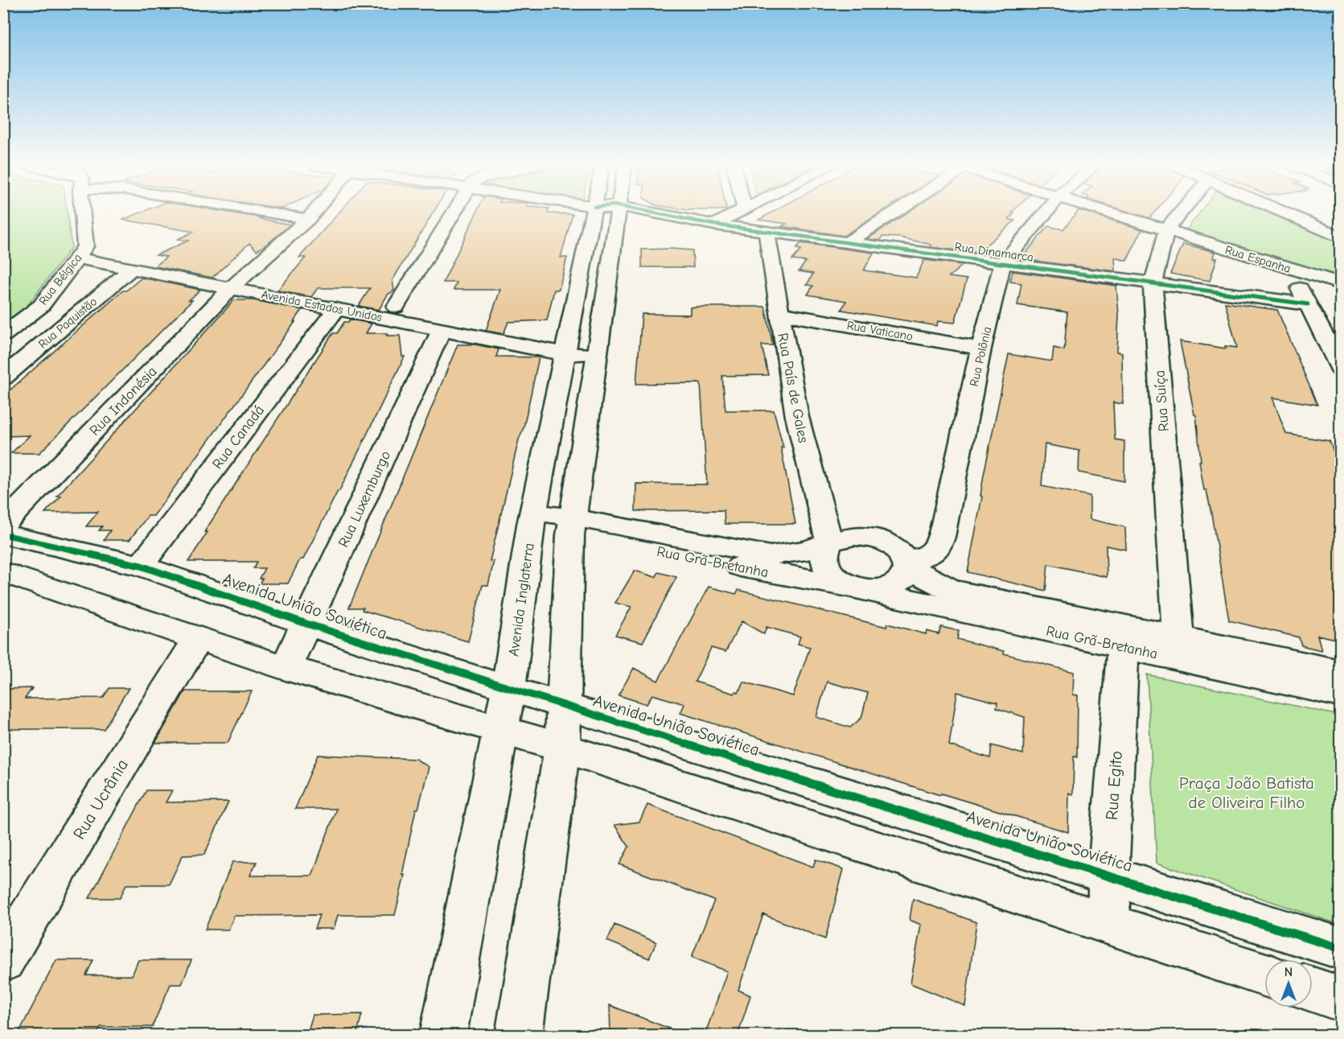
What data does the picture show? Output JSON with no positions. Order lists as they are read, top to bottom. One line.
{"streets":{"main road":["Rua Dinamarca","Rua Espanha","Rua Bélgica","Avenida Estados Unidos","Rua Paquistão","Rua Vaticano","Rua Polônia","Rua País de Gales","Rua Indonésia","Rua Suíça","Rua Canadá","Rua Luxemburgo","Rua Grã-Bretanha","Avenida Inglaterra","Avenida União Soviética","Rua Egito","Rua Ucrânia"]},"crossings":[["Rua Dinamarca","Rua Espanha"],["Rua Dinamarca","Rua Polônia"],["Rua Dinamarca","Rua País de Gales"],["Rua Dinamarca","Rua Suíça"],["Rua Espanha","Rua Suíça"],["Rua Bélgica","Avenida Estados Unidos"],["Avenida Estados Unidos","Rua Paquistão"],["Avenida Estados Unidos","Rua Indonésia"],["Avenida Estados Unidos","Rua Canadá"],["Avenida Estados Unidos","Rua Luxemburgo"],["Avenida Estados Unidos","Avenida Inglaterra"],["Rua Vaticano","Rua Polônia"],["Rua Vaticano","Rua País de Gales"],["Rua Polônia","Rua País de Gales"],["Rua Polônia","Rua Grã-Bretanha"],["Rua País de Gales","Rua Grã-Bretanha"],["Rua Suíça","Rua Grã-Bretanha"],["Rua Canadá","Avenida União Soviética"],["Rua Luxemburgo","Avenida União Soviética"],["Rua Grã-Bretanha","Avenida Inglaterra"],["Rua Grã-Bretanha","Rua Egito"],["Avenida Inglaterra","Avenida União Soviética"],["Avenida União Soviética","Rua Egito"]],"parks":["Praça João Batista de Oliveira Filho"],"north":"top"}
